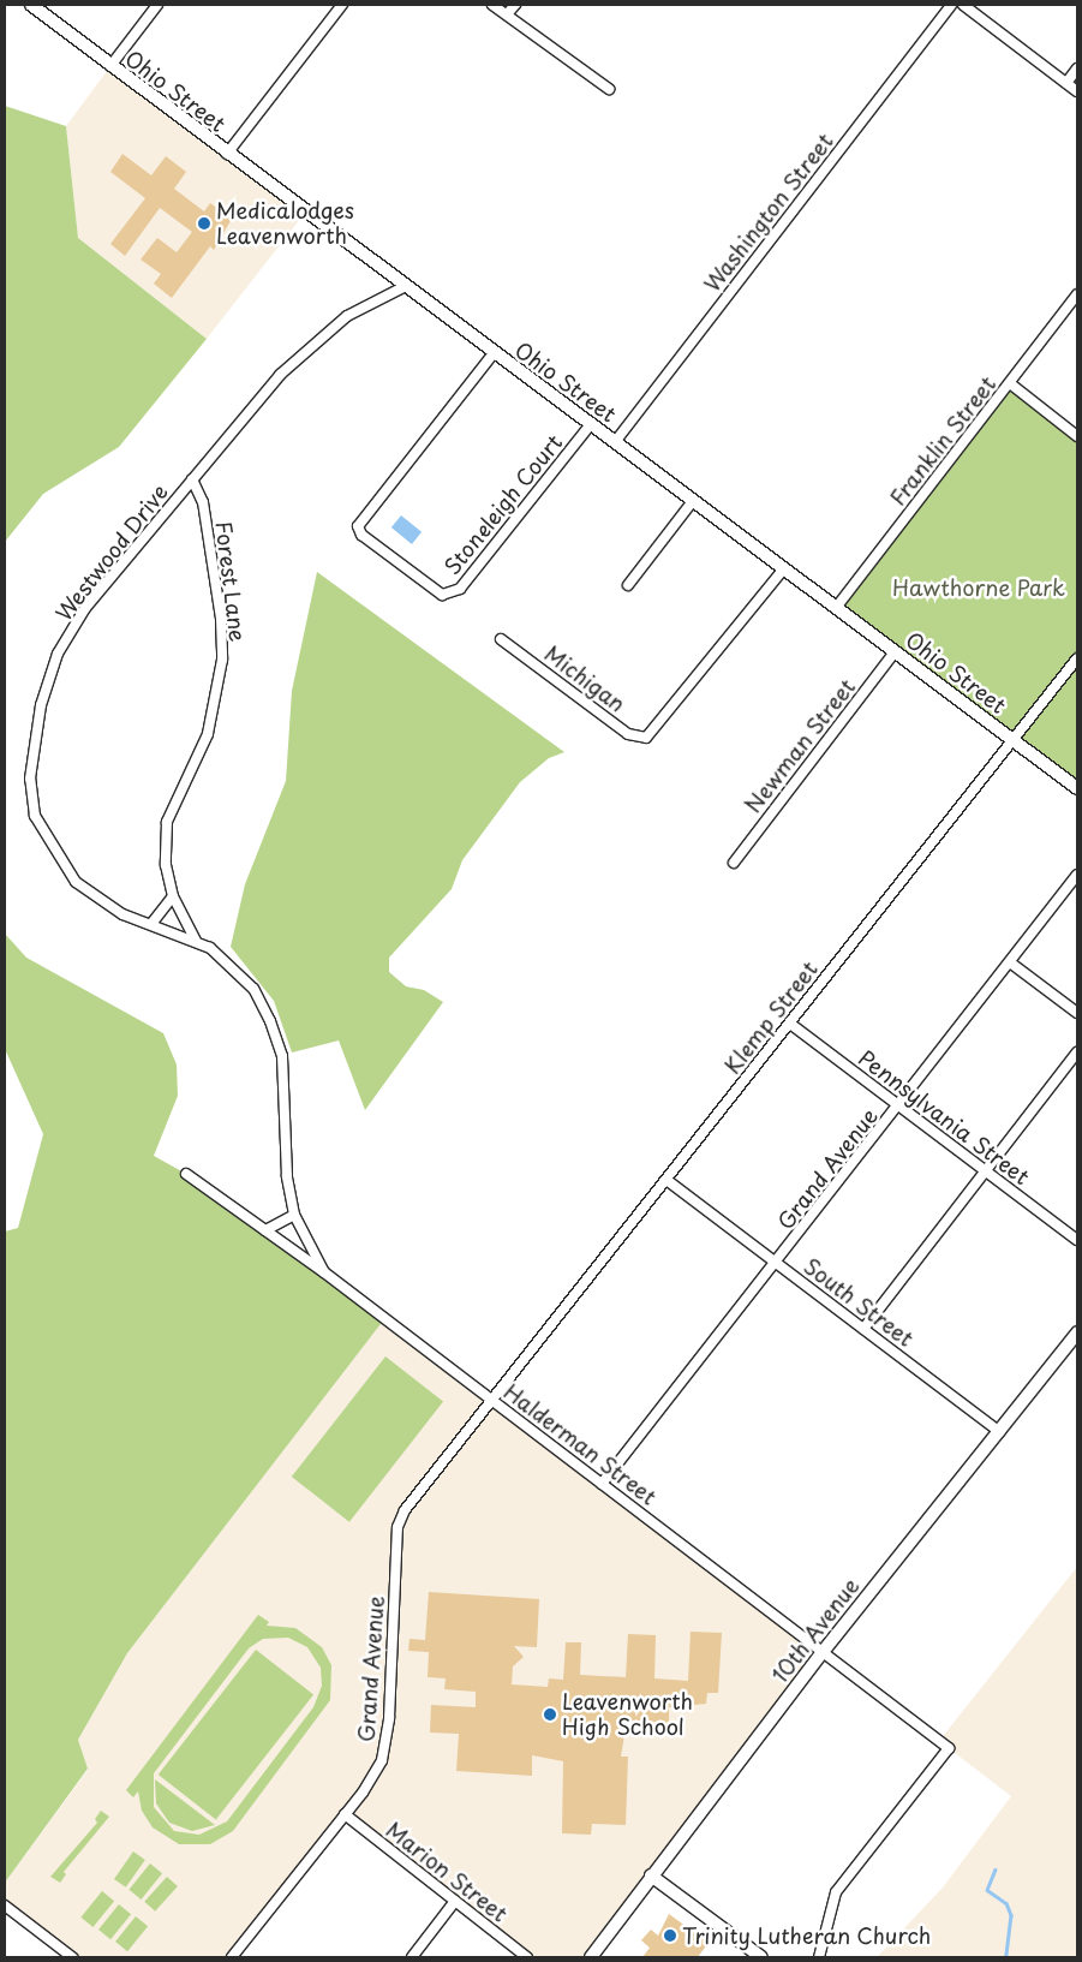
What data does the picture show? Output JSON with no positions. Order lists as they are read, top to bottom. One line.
{"streets":{"street":["Ohio Street","Washington Street","Franklin Street","Stoneleigh Court","Westwood Drive","Forest Lane","Michigan","Newman Street","Klemp Street","Pennsylvania Street","Grand Avenue","South Street","Halderman Street","10th Avenue","Marion Street"]},"crossings":[["Ohio Street","Washington Street"],["Ohio Street","Franklin Street"],["Ohio Street","Stoneleigh Court"],["Ohio Street","Westwood Drive"],["Ohio Street","Michigan"],["Ohio Street","Newman Street"],["Ohio Street","Klemp Street"],["Westwood Drive","Forest Lane"],["Westwood Drive","Halderman Street"],["Klemp Street","Pennsylvania Street"],["Klemp Street","Grand Avenue"],["Klemp Street","South Street"],["Klemp Street","Halderman Street"],["Pennsylvania Street","Grand Avenue"],["Grand Avenue","South Street"],["Grand Avenue","Halderman Street"],["Grand Avenue","Marion Street"],["South Street","10th Avenue"],["Halderman Street","10th Avenue"]],"parks":["Hawthorne Park"],"places":["Medicalodges Leavenworth","Leavenworth High School","Trinity Lutheran Church"]}
